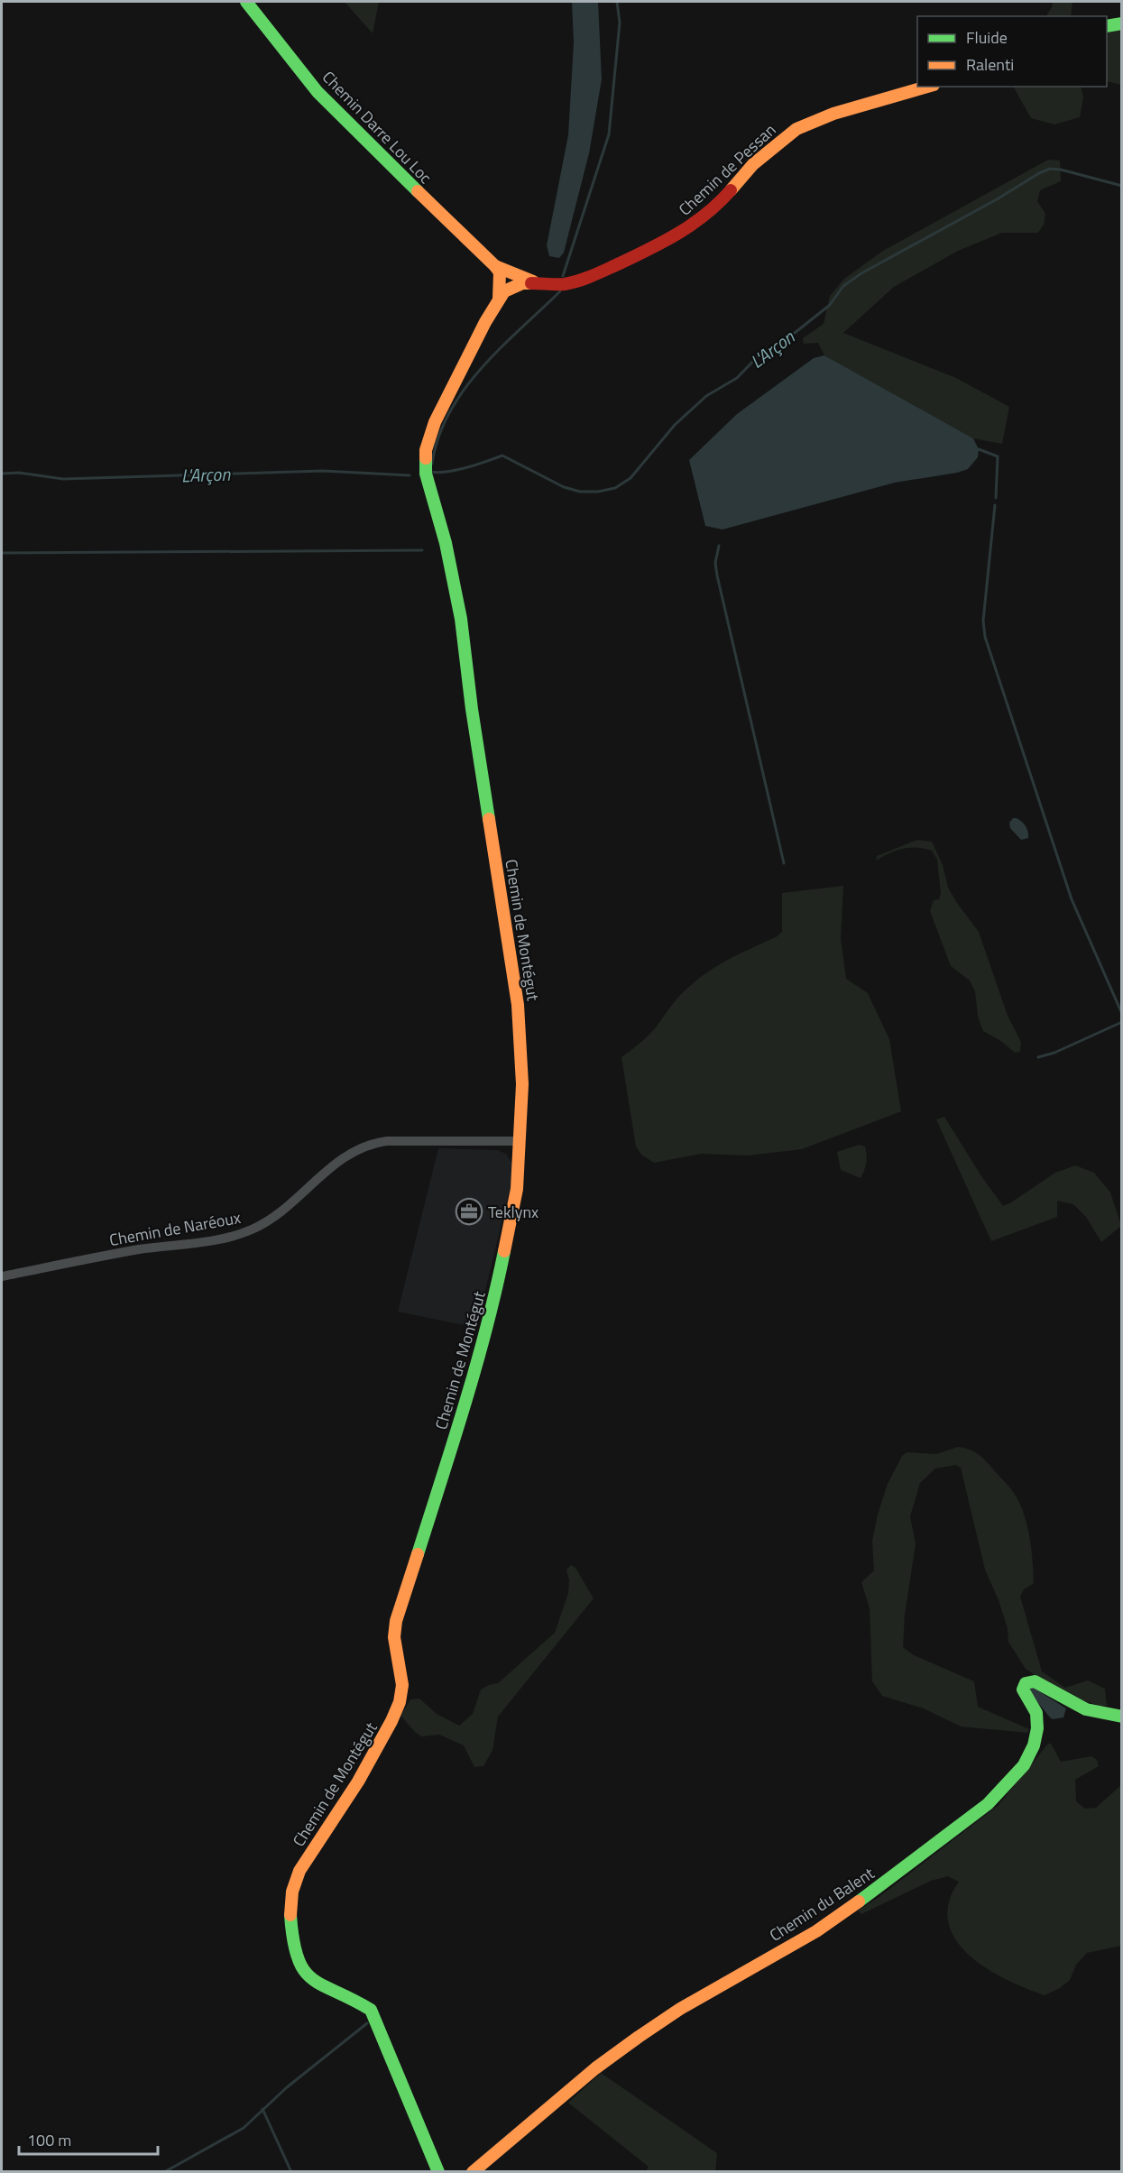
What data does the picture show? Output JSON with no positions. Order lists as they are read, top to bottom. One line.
{"streets":{"street":["Chemin Darre Lou Loc","Chemin de Pessan","Chemin de Montégut","Chemin de Naréoux","Chemin du Balent"]},"crossings":[["Chemin Darre Lou Loc","Chemin de Pessan"],["Chemin de Pessan","Chemin de Montégut"],["Chemin de Montégut","Chemin de Naréoux"]],"water":["L'Arçon"],"places":{"office":["Teklynx"]},"legend":["Fluide","Ralenti"],"scale_bar":"100 m"}
